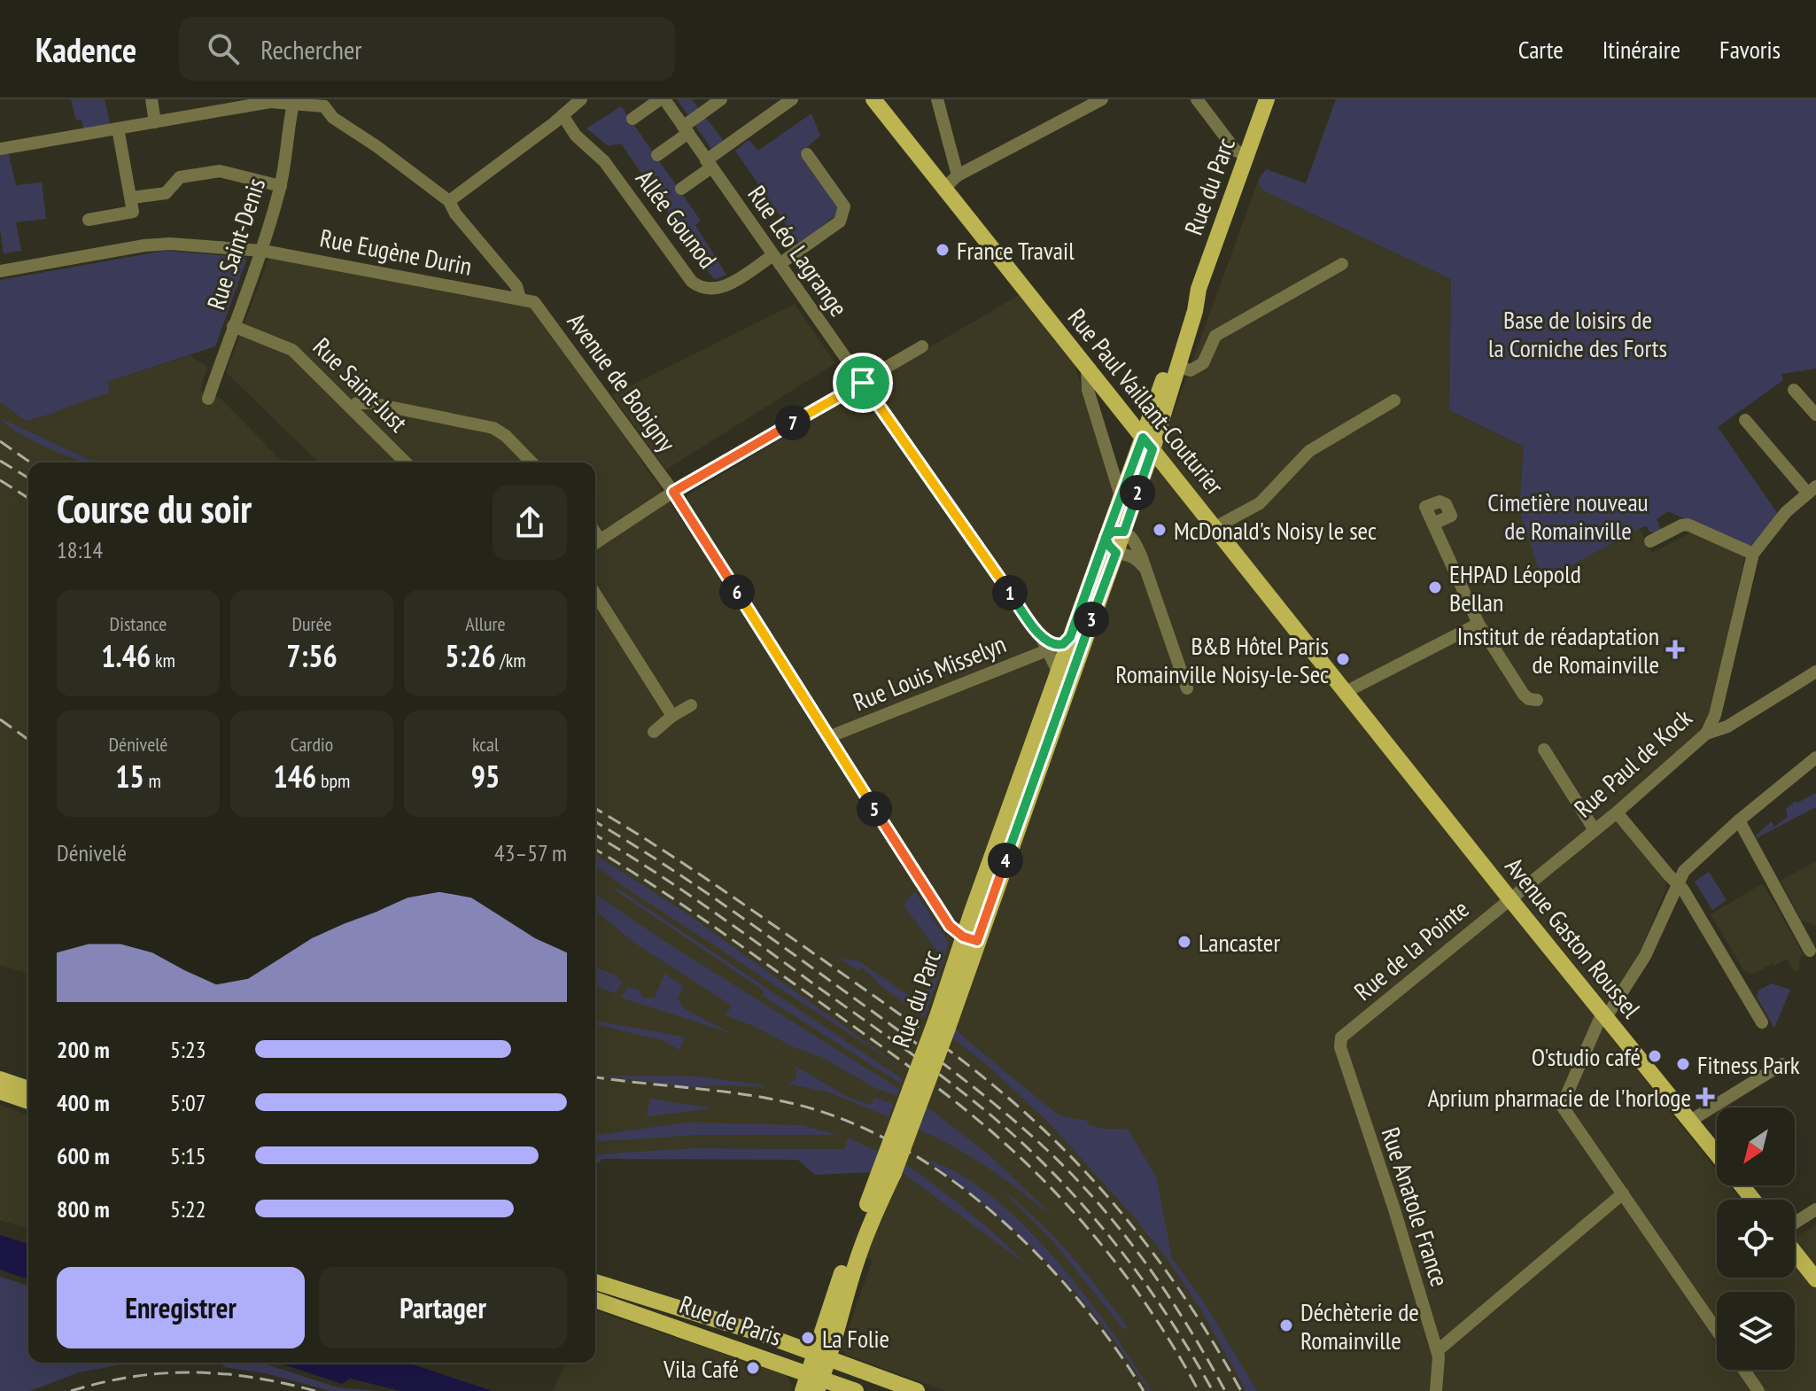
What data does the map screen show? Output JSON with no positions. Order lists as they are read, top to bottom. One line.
{"streets":{"main road":["Rue du Parc","Rue Paul Vaillant-Couturier","Avenue Gaston Roussel","Rue de Paris"],"street":["Allée Gounod","Rue Saint-Denis","Rue Léo Lagrange","Rue Eugène Durin","Avenue de Bobigny","Rue Saint-Just","Rue Louis Misselyn","Rue Paul de Kock","Rue de la Pointe","Rue Anatole France"]},"crossings":[["Rue du Parc","Rue Léo Lagrange"],["Rue du Parc","Avenue de Bobigny"],["Rue du Parc","Rue Paul Vaillant-Couturier"],["Rue du Parc","Rue de Paris"],["Allée Gounod","Rue Léo Lagrange"],["Rue Saint-Denis","Rue Eugène Durin"],["Rue Saint-Denis","Rue Saint-Just"],["Rue Léo Lagrange","Rue Louis Misselyn"],["Rue Eugène Durin","Avenue de Bobigny"],["Avenue de Bobigny","Rue Louis Misselyn"],["Rue Paul Vaillant-Couturier","Avenue Gaston Roussel"],["Rue Paul de Kock","Avenue Gaston Roussel"],["Rue Paul de Kock","Rue de la Pointe"],["Avenue Gaston Roussel","Rue de la Pointe"],["Rue de la Pointe","Rue Anatole France"]],"parks":["Base de loisirs de la Corniche des Forts","Cimetière nouveau de Romainville"],"places":{"other":["France Travail","McDonald's Noisy le sec","EHPAD Léopold Bellan","B&B Hôtel Paris Romainville Noisy-le-Sec","Lancaster","O'studio café","Fitness Park","Déchèterie de Romainville","La Folie","Vila Café"],"health":["Institut de réadaptation de Romainville","Aprium pharmacie de l'horloge"]},"north":"bottom left","page":{"header":"Kadence","search":"Rechercher","nav":["Carte","Itinéraire","Favoris"],"pins":["7","2","6","1","3","5","4"],"heading":["Course du soir","18:14"],"stats":[["Distance","1.46 km"],["Durée","7:56"],["Allure","5:26 /km"],["Dénivelé","15 m"],["Cardio","146 bpm"],["kcal","95"]],"chart":["Dénivelé","43–57 m"],"list":[{"name":"200 m","note":"5:23"},{"name":"400 m","note":"5:07"},{"name":"600 m","note":"5:15"},{"name":"800 m","note":"5:22"}],"buttons":["Enregistrer","Partager"]}}
